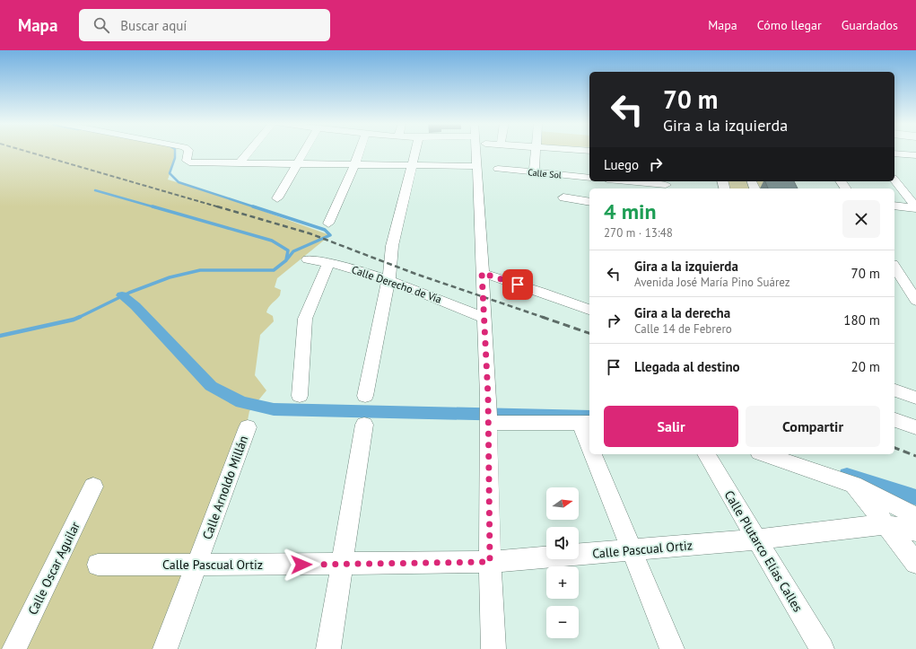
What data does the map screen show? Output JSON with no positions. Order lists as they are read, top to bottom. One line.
{"streets":{"street":["Calle Sol","Calle Derecho de Vía","Calle Arnoldo Millán","Calle Pascual Ortiz","Calle Plutarco Elías Calles","Calle Oscar Aguilar"]},"crossings":[["Calle Arnoldo Millán","Calle Pascual Ortiz"],["Calle Pascual Ortiz","Calle Plutarco Elías Calles"]],"north":"right","page":{"header":"Mapa","search":"Buscar aquí","nav":["Mapa","Cómo llegar","Guardados"],"turn":["70 m","Gira a la izquierda"],"then":"Luego","heading":["4 min","270 m · 13:48"],"list":[{"name":"Gira a la izquierda","note":"Avenida José María Pino Suárez","value":"70 m"},{"name":"Gira a la derecha","note":"Calle 14 de Febrero","value":"180 m"},{"name":"Llegada al destino","value":"20 m"}],"buttons":["Salir","Compartir"],"map_buttons":["+","−"]}}
